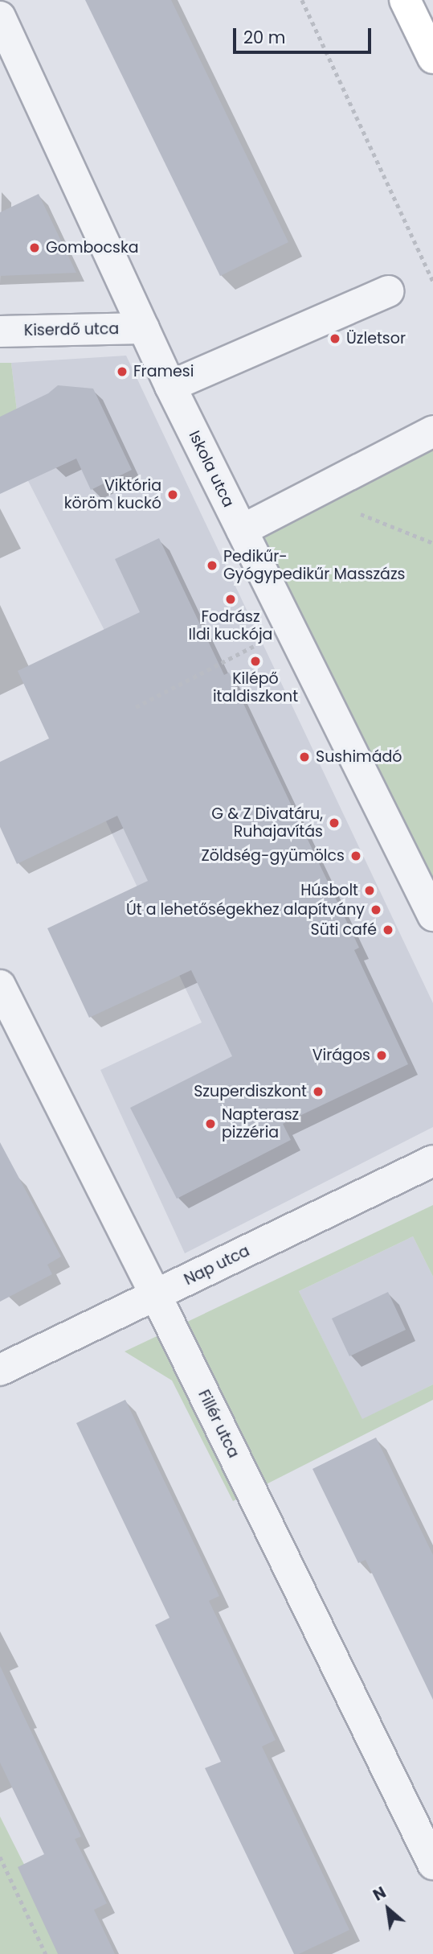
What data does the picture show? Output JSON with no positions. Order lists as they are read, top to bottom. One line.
{"streets":{"street":["Kiserdő utca","Iskola utca","Nap utca","Fillér utca"]},"crossings":[["Kiserdő utca","Iskola utca"],["Nap utca","Fillér utca"]],"places":["Gombocska","Üzletsor","Framesi","Viktória köröm kuckó","Pedikűr- Gyógypedikűr Masszázs","Fodrász Ildi kuckója","Kilépő italdiszkont","Sushimádó","G & Z Divatáru, Ruhajavítás","Zöldség-gyümölcs","Húsbolt","Út a lehetőségekhez alapítvány","Süti café","Virágos","Szuperdiszkont","Napterasz pizzéria"],"scale_bar":"20 m","north":"top left"}
